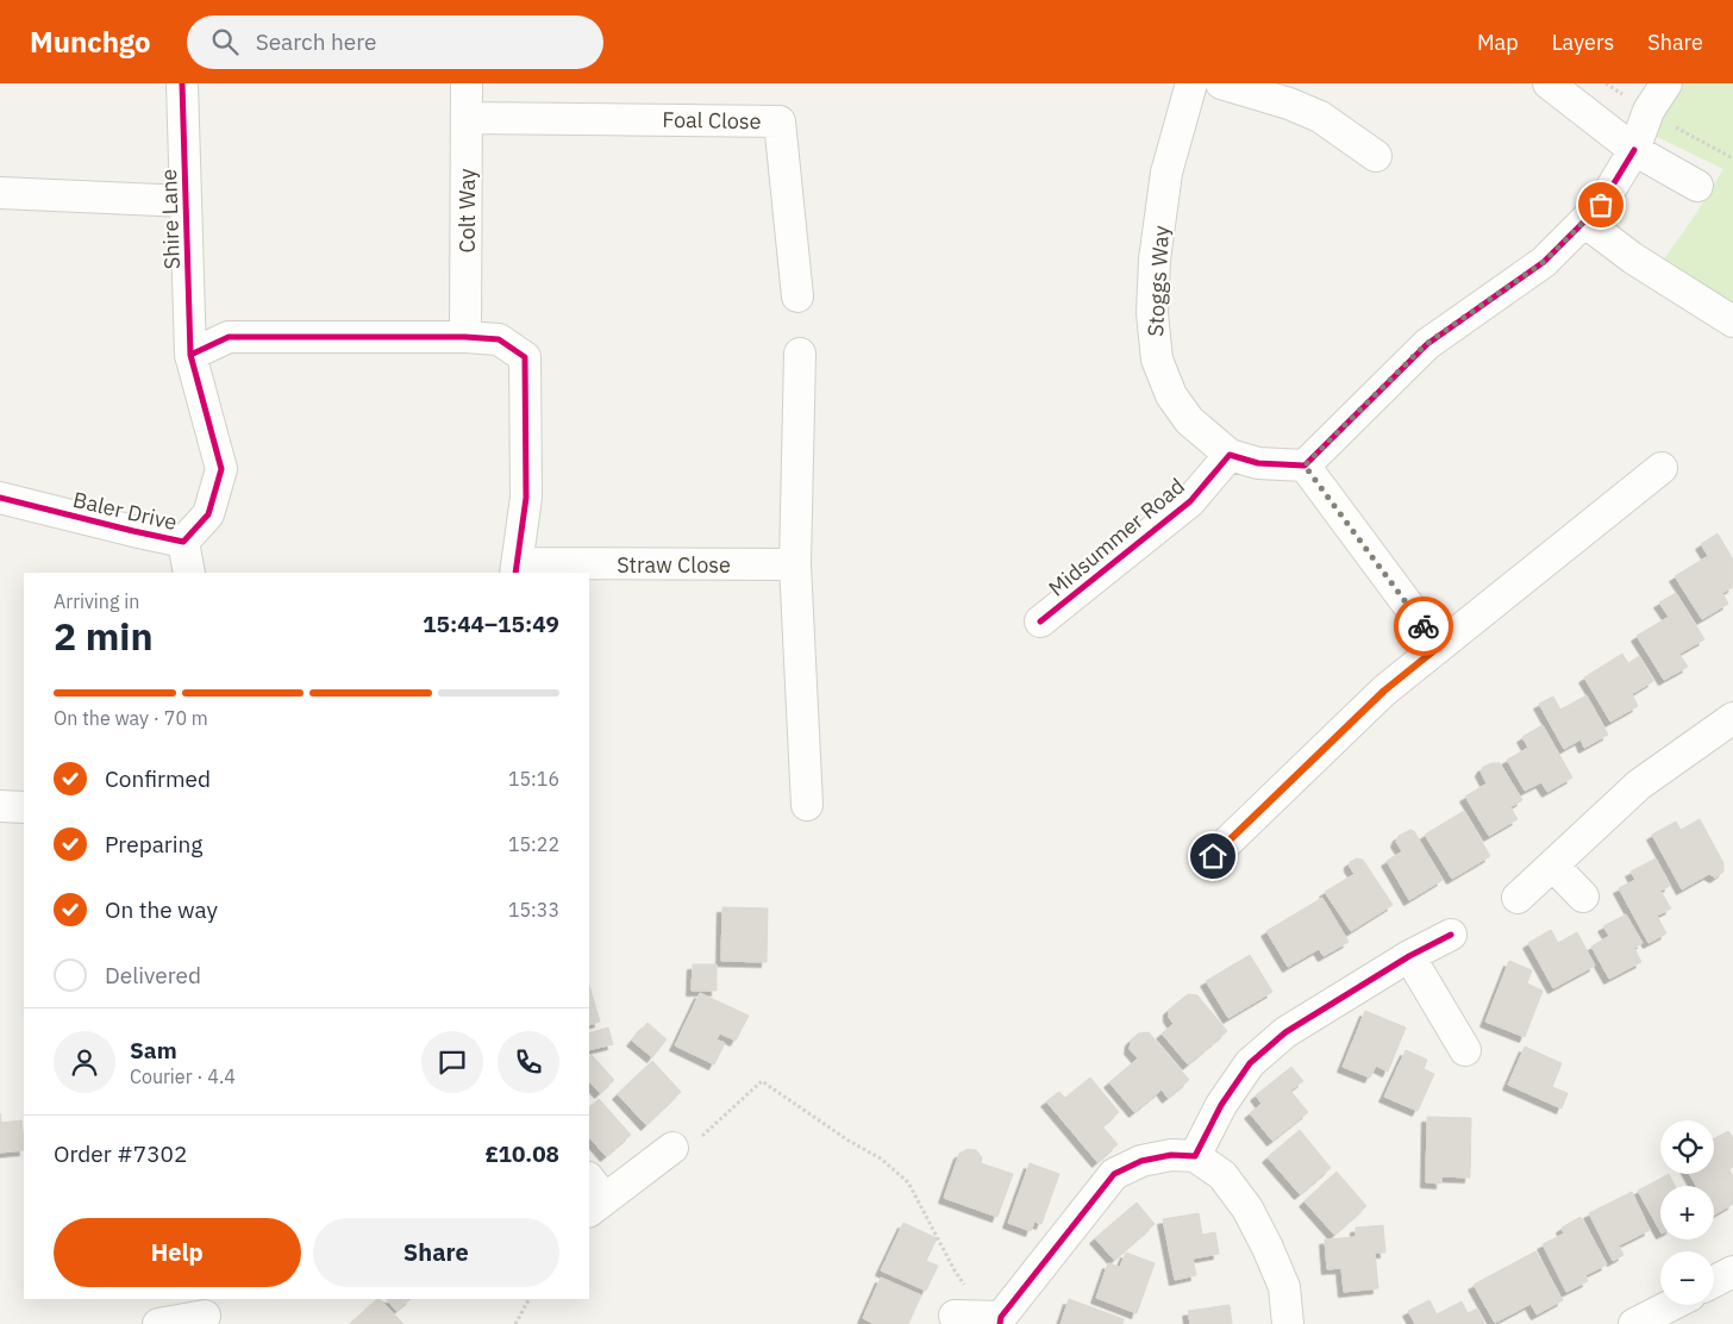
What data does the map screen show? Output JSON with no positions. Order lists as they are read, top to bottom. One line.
{"streets":{"street":["Foal Close","Colt Way","Shire Lane","Stoggs Way","Baler Drive","Midsummer Road","Straw Close"]},"crossings":[["Foal Close","Colt Way"],["Shire Lane","Baler Drive"],["Stoggs Way","Midsummer Road"]],"page":{"header":"Munchgo","search":"Search here","nav":["Map","Layers","Share"],"heading":["2 min","Arriving in","15:44–15:49"],"panel":["Sam","Courier · 4.4","Order #7302","£10.08"],"bar":"On the way · 70 m","list":[["Confirmed","15:16"],["Preparing","15:22"],["On the way","15:33"],"Delivered"],"map_buttons":["+","−"],"buttons":["Help","Share"]}}
